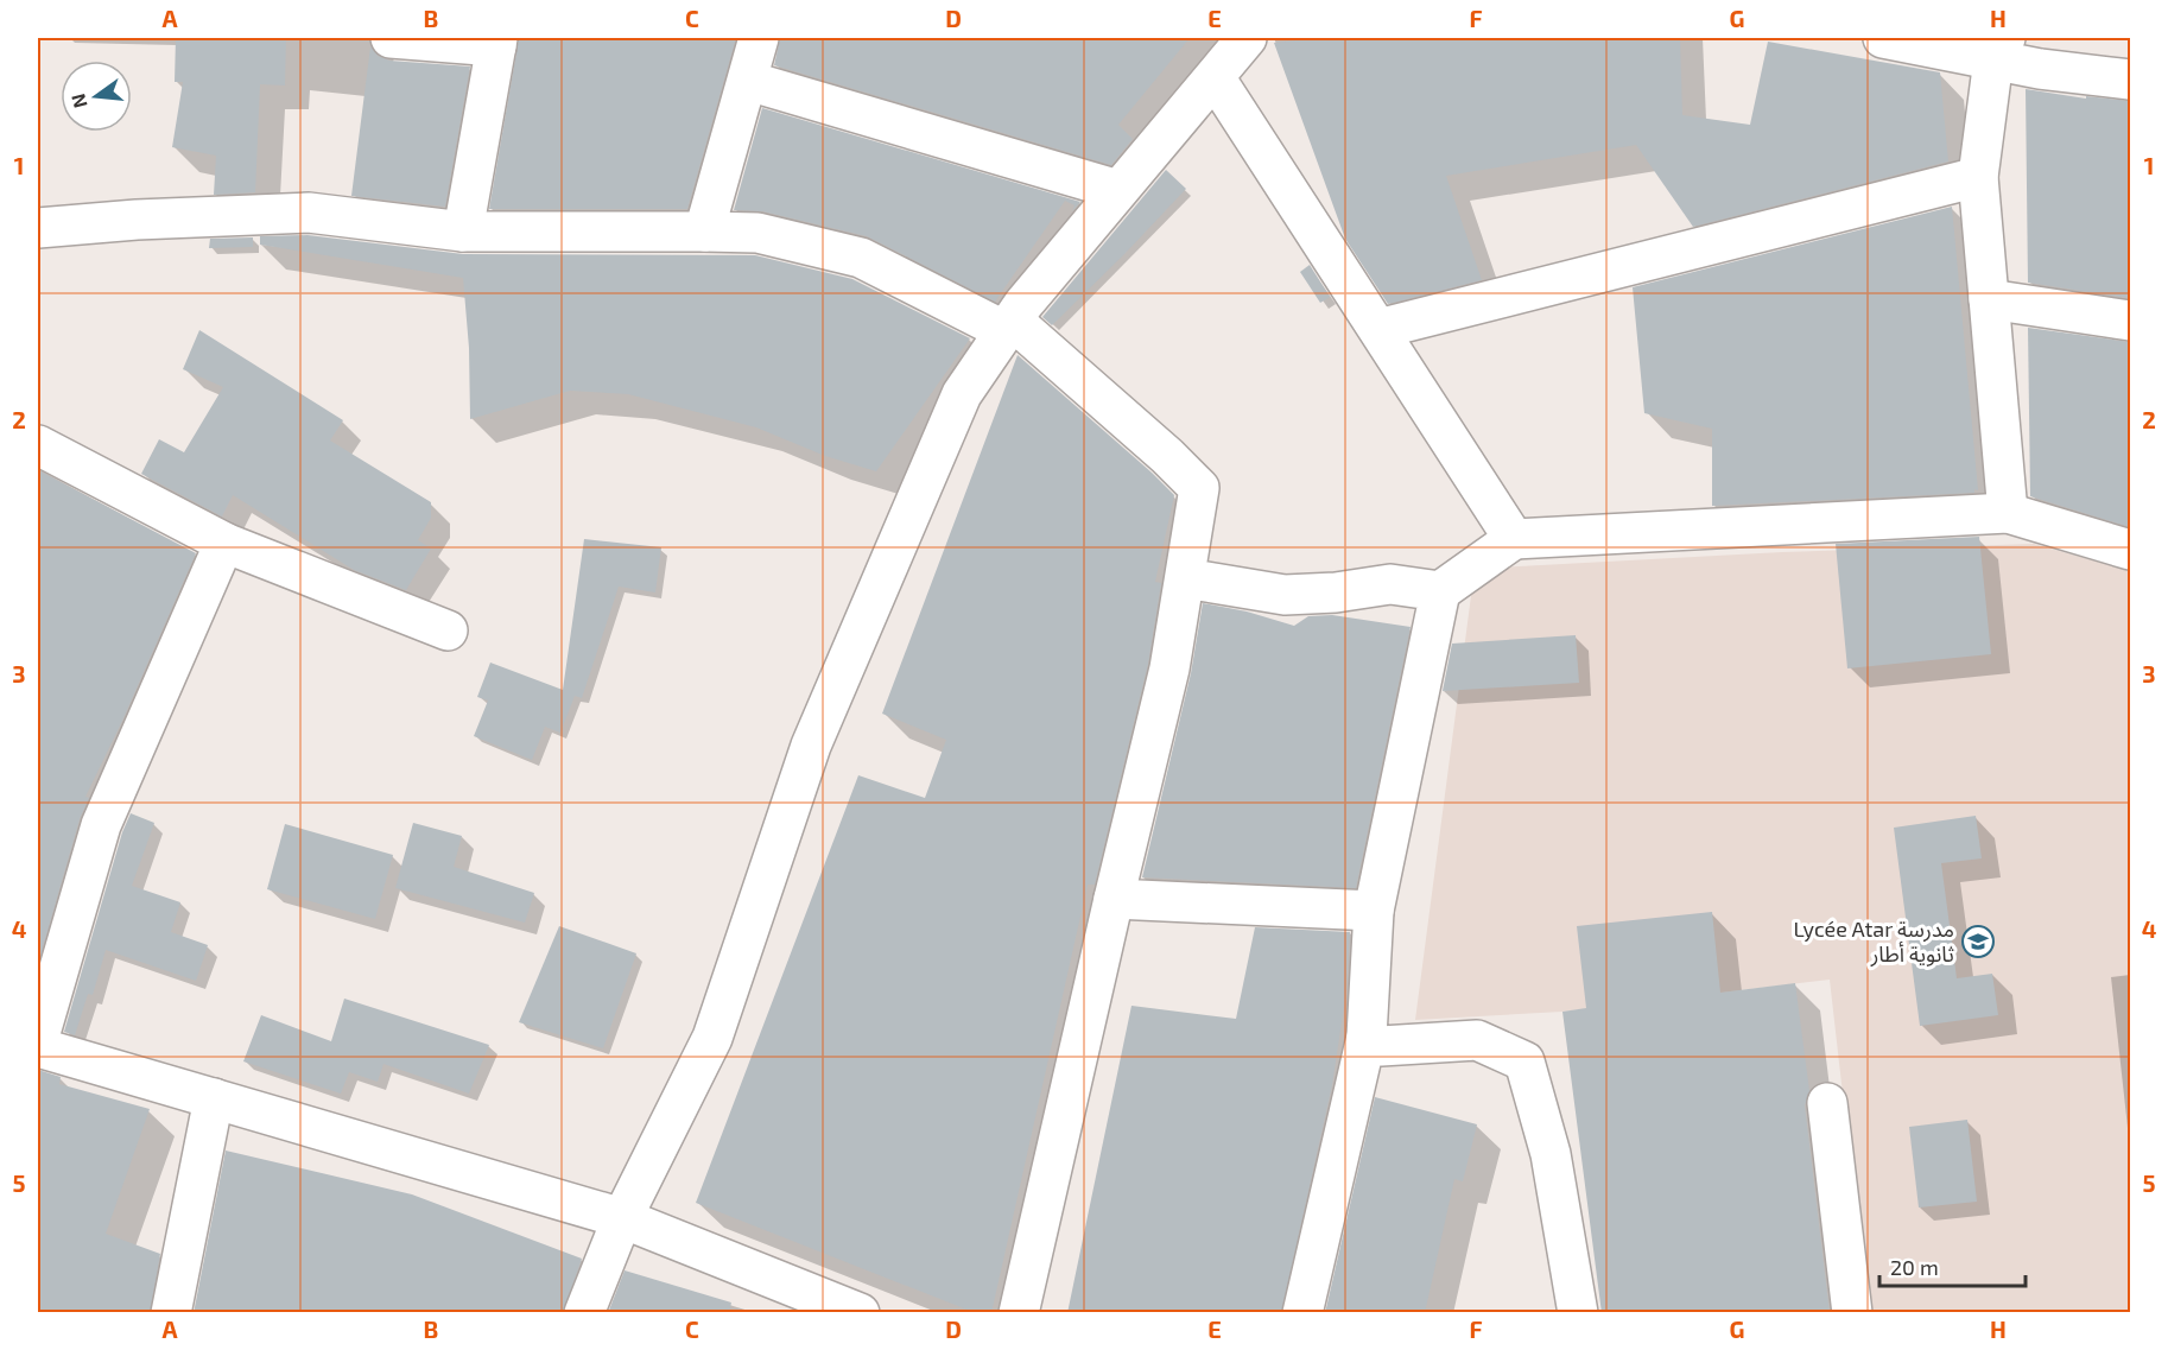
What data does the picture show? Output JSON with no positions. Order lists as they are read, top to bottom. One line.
{"places":{"school or university":["Lycée Atar مدرسة ثانوية أطار"]},"scale_bar":"20 m","north":"left","grid":{"columns":["A","B","C","D","E","F","G","H"],"rows":["1","2","3","4","5"]}}
